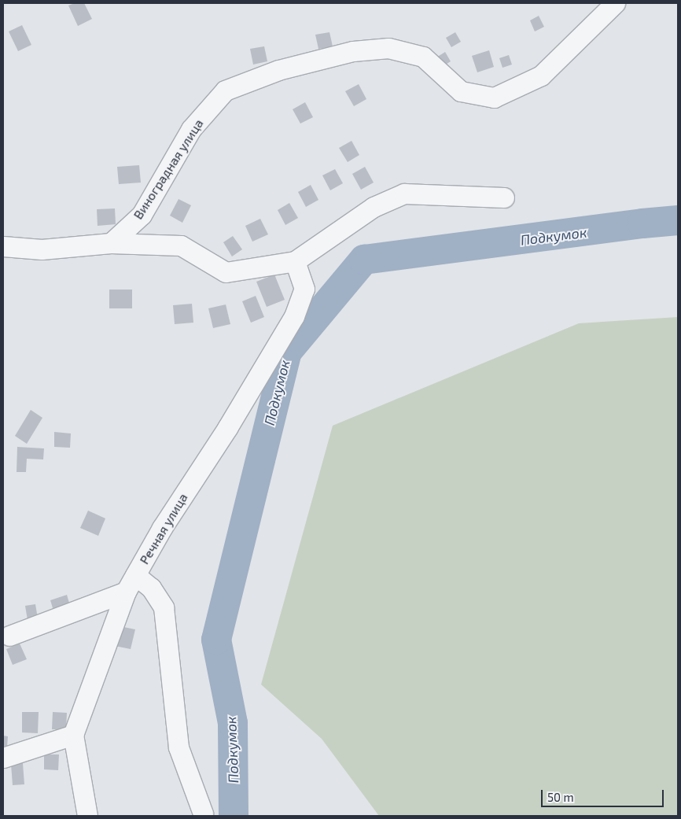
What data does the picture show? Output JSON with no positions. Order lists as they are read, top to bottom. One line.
{"streets":{"street":["Виноградная улица","Речная улица"]},"water":["Подкумок"],"scale_bar":"50 m"}
